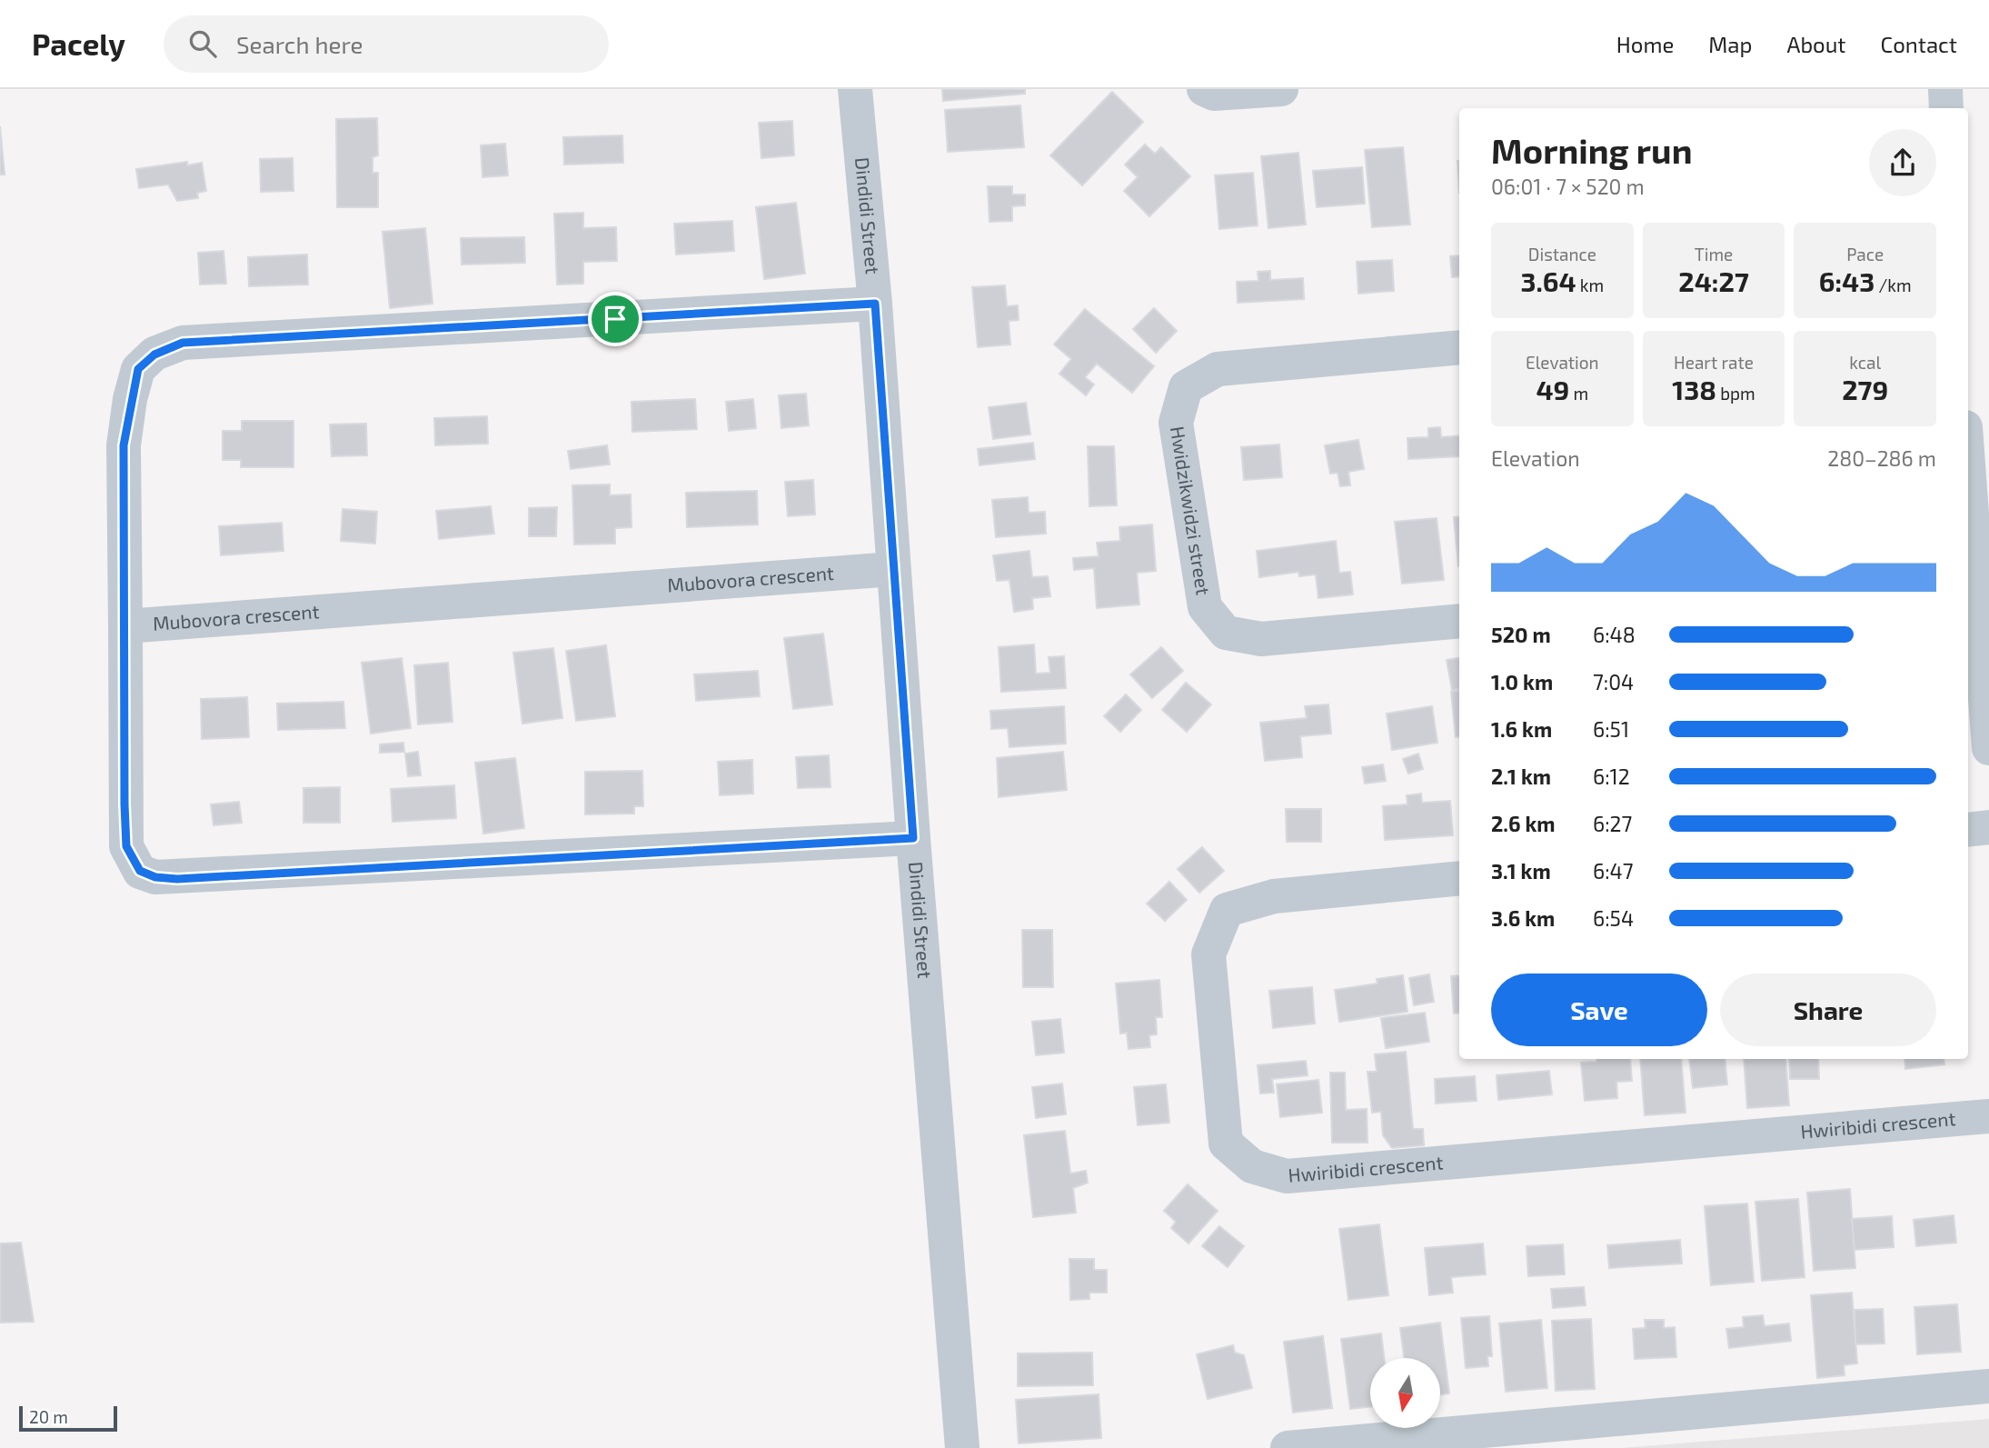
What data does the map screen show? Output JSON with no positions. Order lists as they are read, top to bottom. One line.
{"streets":{"street":["Dindidi Street","Hwidzikwidzi street","Mubovora crescent","Hwiribidi crescent"]},"crossings":[["Dindidi Street","Mubovora crescent"]],"scale_bar":"20 m","north":"bottom","page":{"header":"Pacely","search":"Search here","nav":["Home","Map","About","Contact"],"heading":["Morning run","06:01 · 7 × 520 m"],"stats":[["Distance","3.64 km"],["Time","24:27"],["Pace","6:43 /km"],["Elevation","49 m"],["Heart rate","138 bpm"],["kcal","279"]],"chart":["Elevation","280–286 m"],"list":[{"name":"520 m","note":"6:48"},{"name":"1.0 km","note":"7:04"},{"name":"1.6 km","note":"6:51"},{"name":"2.1 km","note":"6:12"},{"name":"2.6 km","note":"6:27"},{"name":"3.1 km","note":"6:47"},{"name":"3.6 km","note":"6:54"}],"buttons":["Save","Share"],"scale":"20 m"}}
